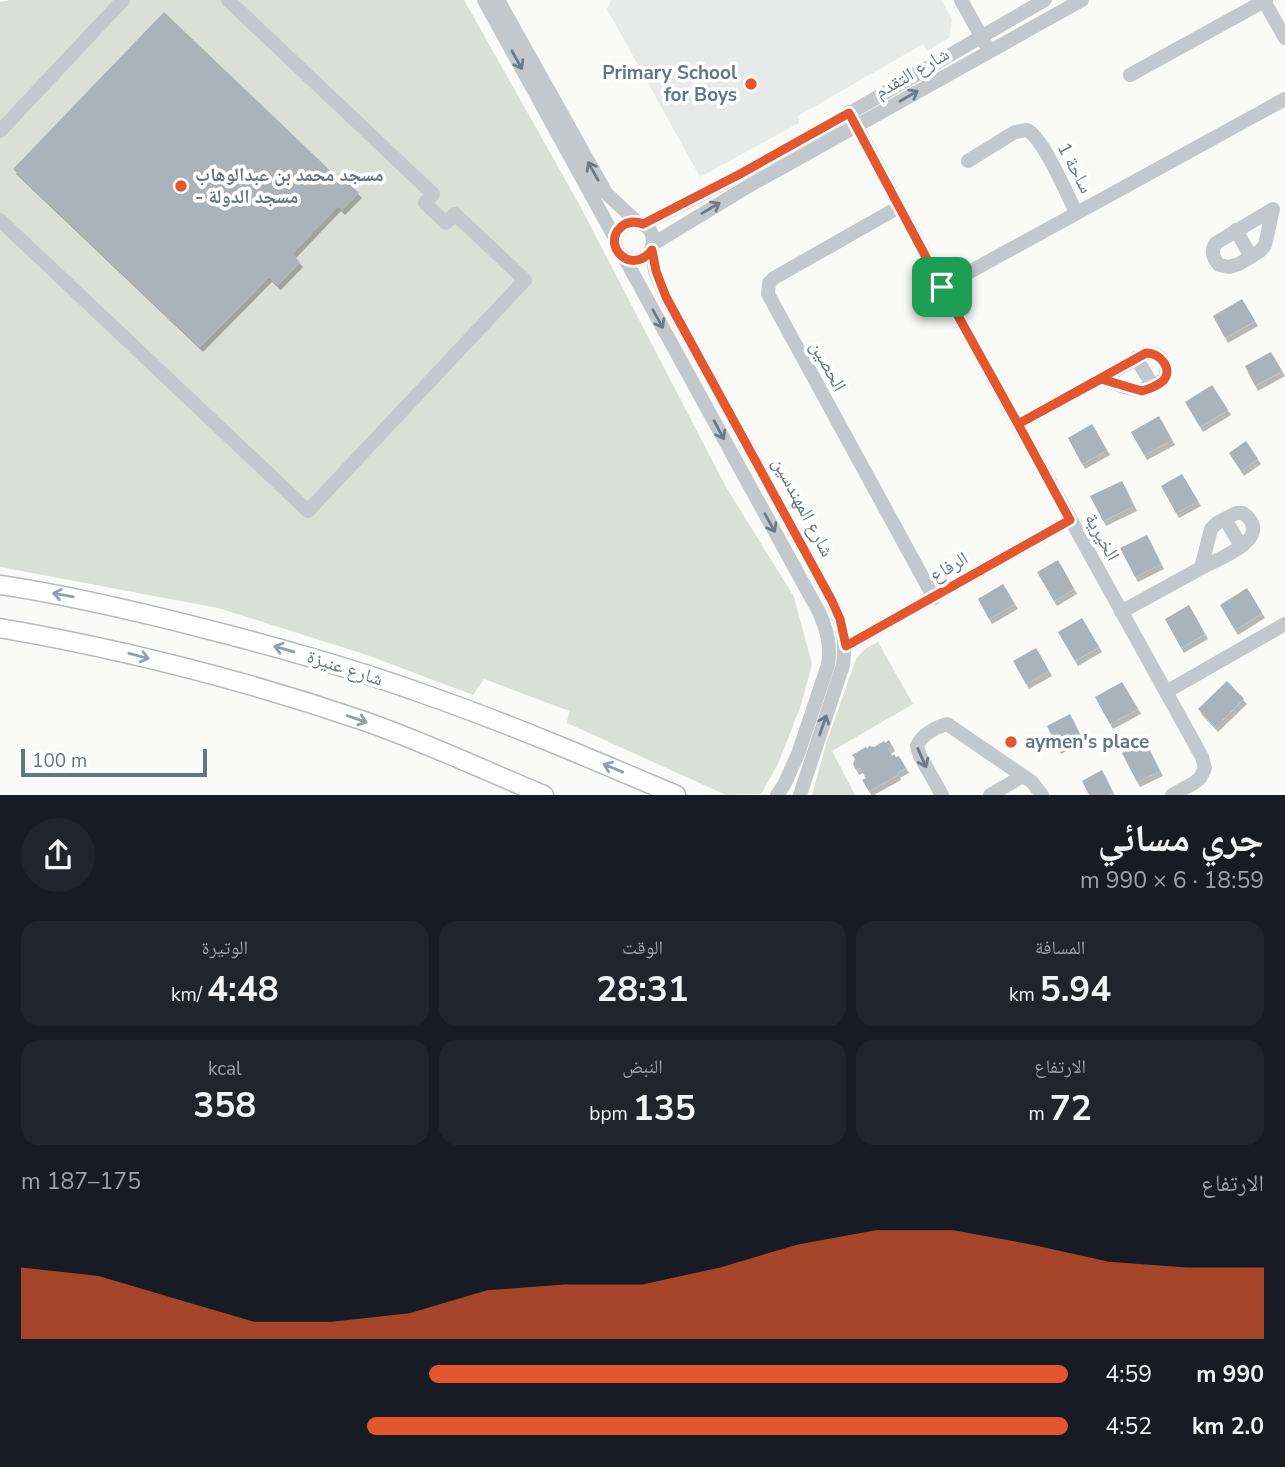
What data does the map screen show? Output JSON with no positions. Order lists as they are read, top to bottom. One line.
{"streets":{"main road":["شارع عنيزة"],"street":["شارع التقدم","ساحة 1","الحصين","شارع المهندسين","الخيرية","الرفاع"]},"crossings":[["شارع التقدم","شارع المهندسين"],["شارع التقدم","الخيرية"],["الحصين","الخيرية"],["الحصين","الرفاع"],["شارع المهندسين","الرفاع"],["الخيرية","الرفاع"]],"places":["Primary School for Boys","مسجد محمد بن عبدالوهاب - مسجد الدولة","aymen's place"],"scale_bar":"100 m","page":{"scale":"100 m","heading":["جري مسائي","18:59 · 6 × 990 m"],"stats":[["المسافة","5.94 km"],["الوقت","28:31"],["الوتيرة","4:48 /km"],["الارتفاع","72 m"],["النبض","135 bpm"],["kcal","358"]],"chart":["الارتفاع","175–187 m"],"list":[{"name":"990 m","note":"4:59"},{"name":"2.0 km","note":"4:52"}]}}
